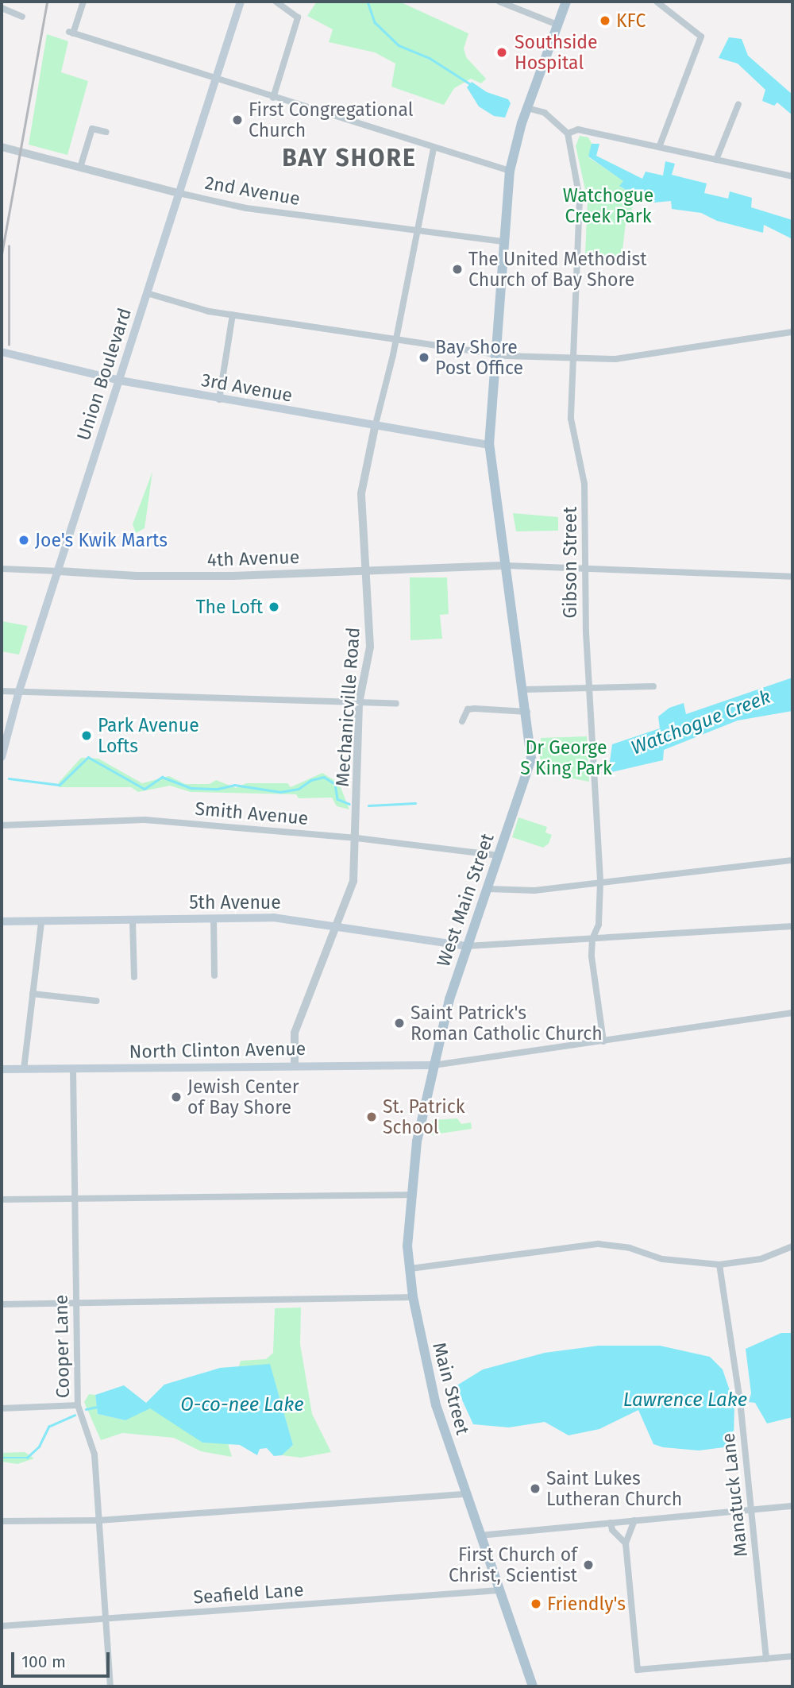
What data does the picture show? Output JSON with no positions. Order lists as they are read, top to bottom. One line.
{"streets":{"main road":["Union Boulevard","3rd Avenue","West Main Street","5th Avenue","North Clinton Avenue","Main Street"],"street":["2nd Avenue","4th Avenue","Gibson Street","Mechanicville Road","Smith Avenue","Cooper Lane","Manatuck Lane","Seafield Lane"]},"crossings":[["2nd Avenue","Union Boulevard"],["2nd Avenue","Mechanicville Road"],["2nd Avenue","West Main Street"],["Union Boulevard","3rd Avenue"],["Union Boulevard","4th Avenue"],["3rd Avenue","Mechanicville Road"],["3rd Avenue","West Main Street"],["4th Avenue","Mechanicville Road"],["4th Avenue","West Main Street"],["Mechanicville Road","Smith Avenue"],["Mechanicville Road","5th Avenue"],["Mechanicville Road","North Clinton Avenue"],["Smith Avenue","West Main Street"],["West Main Street","5th Avenue"],["West Main Street","North Clinton Avenue"],["West Main Street","Main Street"],["North Clinton Avenue","Cooper Lane"],["Cooper Lane","Seafield Lane"],["Main Street","Seafield Lane"]],"districts":["BAY SHORE"],"water":["Watchogue Creek","Lawrence Lake","O-co-nee Lake"],"parks":["Watchogue Creek Park","Dr George S King Park"],"places":["KFC","Southside Hospital","First Congregational Church","The United Methodist Church of Bay Shore","Bay Shore Post Office","Joe's Kwik Marts","The Loft","Park Avenue Lofts","Saint Patrick's Roman Catholic Church","Jewish Center of Bay Shore","St. Patrick School","Saint Lukes Lutheran Church","First Church of Christ, Scientist","Friendly's"],"scale_bar":"100 m"}
